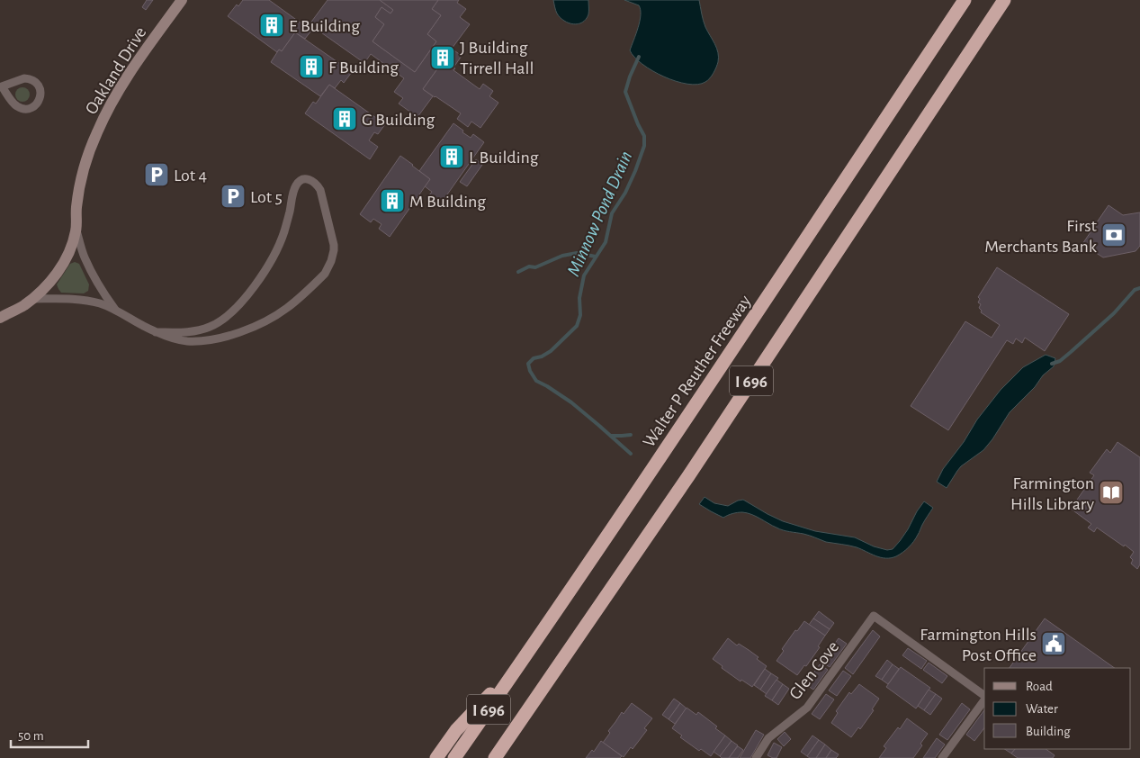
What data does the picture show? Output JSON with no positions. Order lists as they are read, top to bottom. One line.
{"streets":{"highway":["Walter P Reuther Freeway","I 696"],"street":["Oakland Drive","Glen Cove"]},"water":["Minnow Pond Drain"],"places":{"building":["E Building","J Building Tirrell Hall","F Building","G Building","L Building","M Building"],"parking":["Lot 4","Lot 5"],"bank":["First Merchants Bank"],"library":["Farmington Hills Library"],"public building":["Farmington Hills Post Office"]},"legend":["Road","Water","Building"],"scale_bar":"50 m"}
